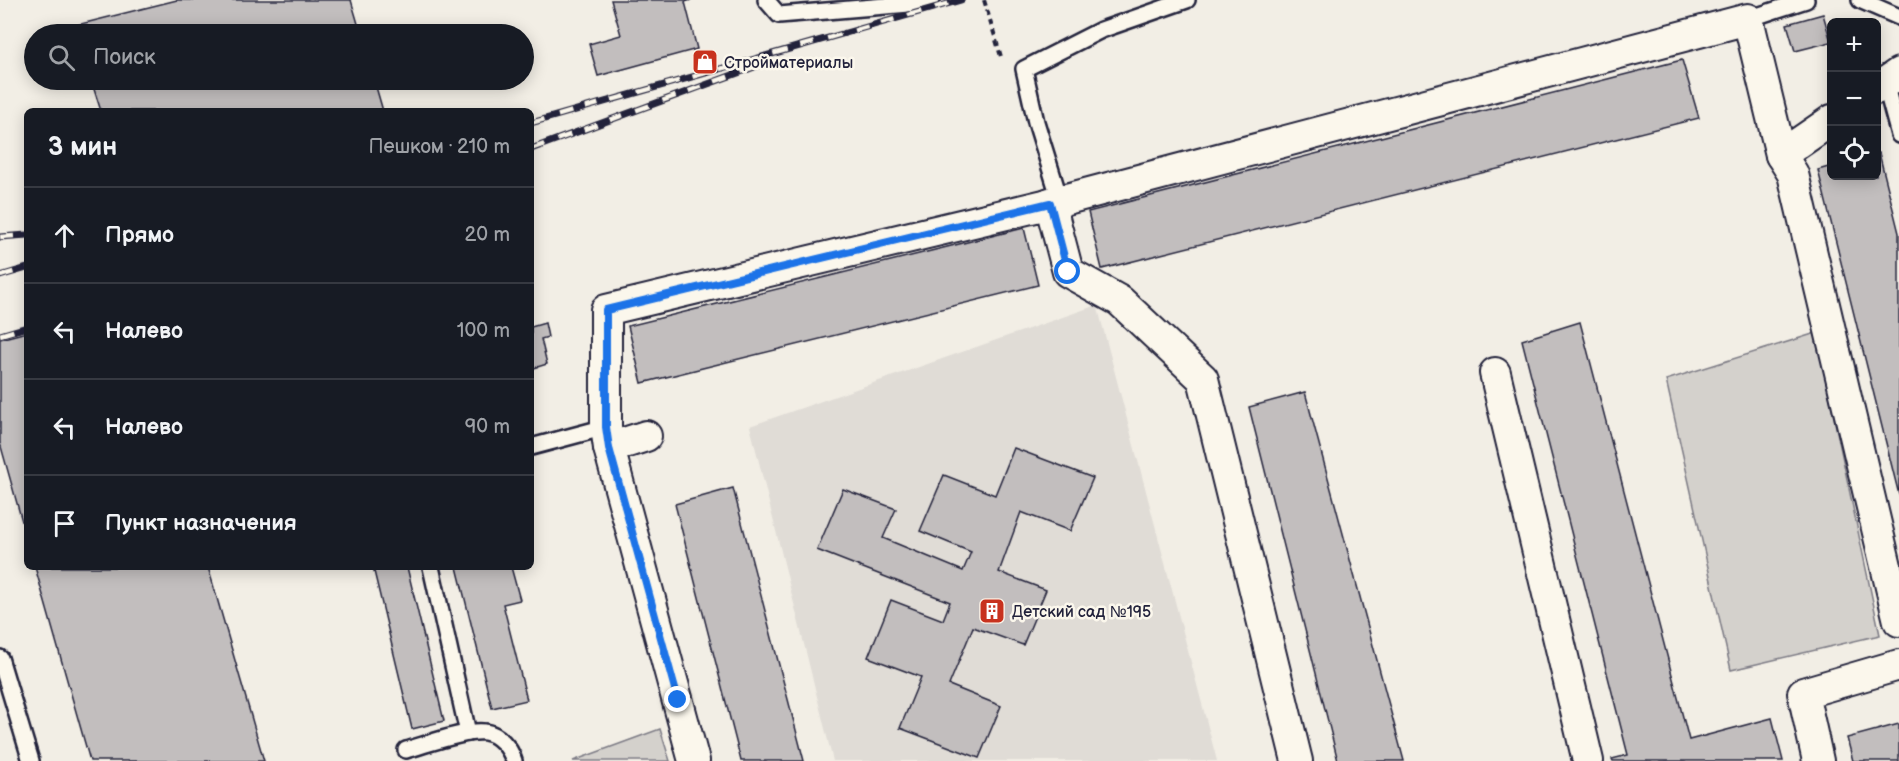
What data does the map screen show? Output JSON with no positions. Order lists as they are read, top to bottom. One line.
{"places":{"shop":["Стройматериалы"],"building":["Детский сад №195"]},"page":{"map_buttons":["+","−"],"search":"Поиск","heading":["3 мин","Пешком · 210 m"],"list":[["Прямо","20 m"],["Налево","100 m"],["Налево","90 m"],"Пункт назначения"]}}
